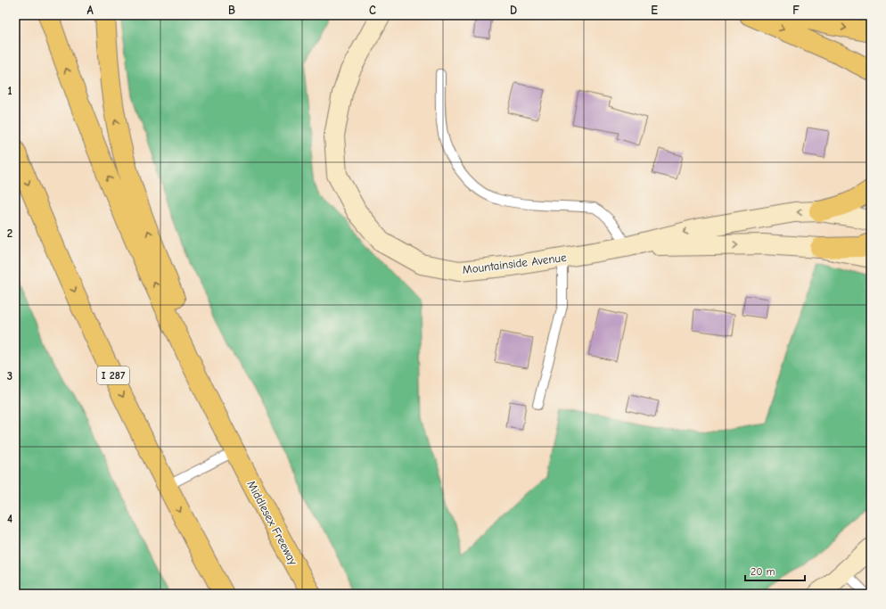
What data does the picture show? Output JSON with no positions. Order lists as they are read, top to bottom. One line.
{"streets":{"highway":["I 287","Middlesex Freeway"],"street":["Mountainside Avenue"]},"scale_bar":"20 m","grid":{"columns":["A","B","C","D","E","F"],"rows":["1","2","3","4"]}}
